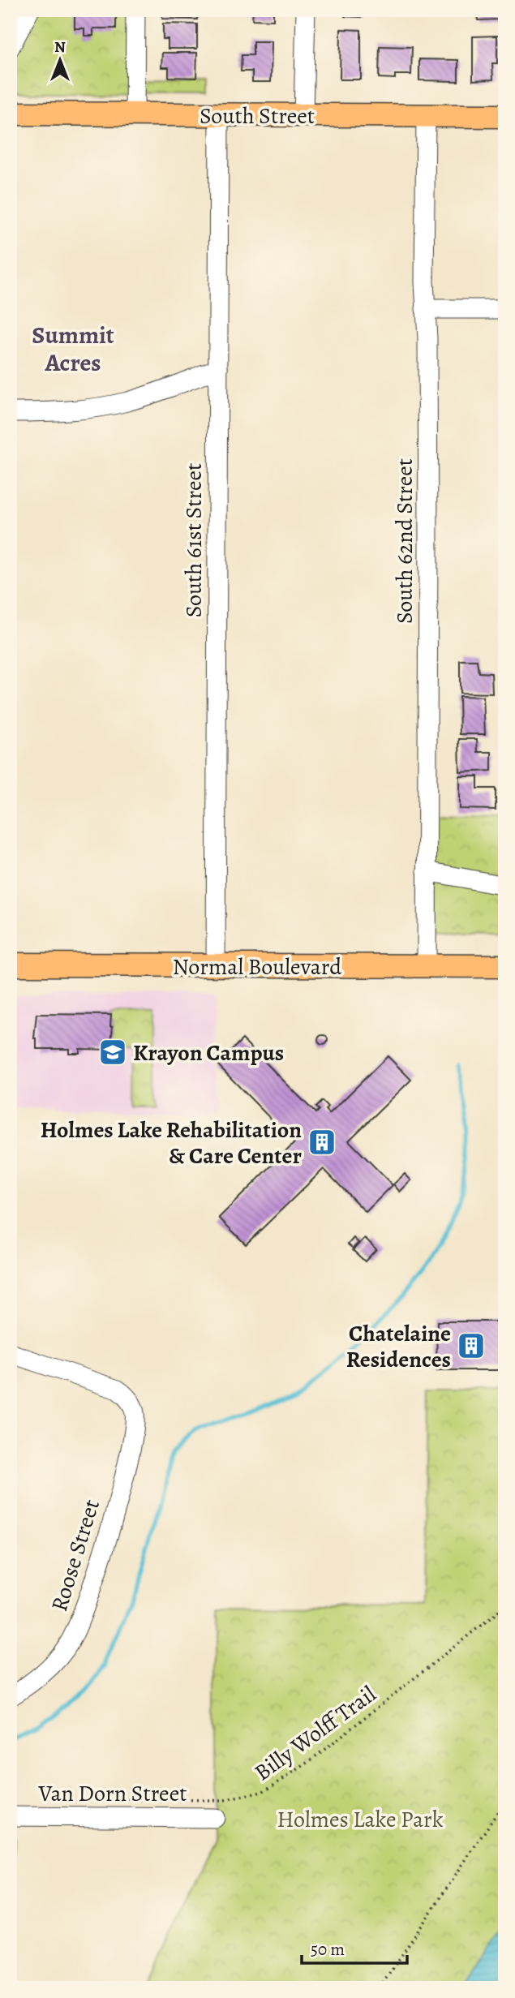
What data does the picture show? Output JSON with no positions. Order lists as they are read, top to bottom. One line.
{"streets":{"main road":["South Street","Normal Boulevard"],"street":["South 61st Street","South 62nd Street","Roose Street","Van Dorn Street"],"path":["Billy Wolff Trail"]},"crossings":[["South Street","South 61st Street"],["South Street","South 62nd Street"],["South 61st Street","Normal Boulevard"],["South 62nd Street","Normal Boulevard"]],"districts":["Summit Acres"],"parks":["Holmes Lake Park"],"places":{"school or university":["Krayon Campus"],"building":["Holmes Lake Rehabilitation & Care Center","Chatelaine Residences"]},"scale_bar":"50 m","north":"top"}
